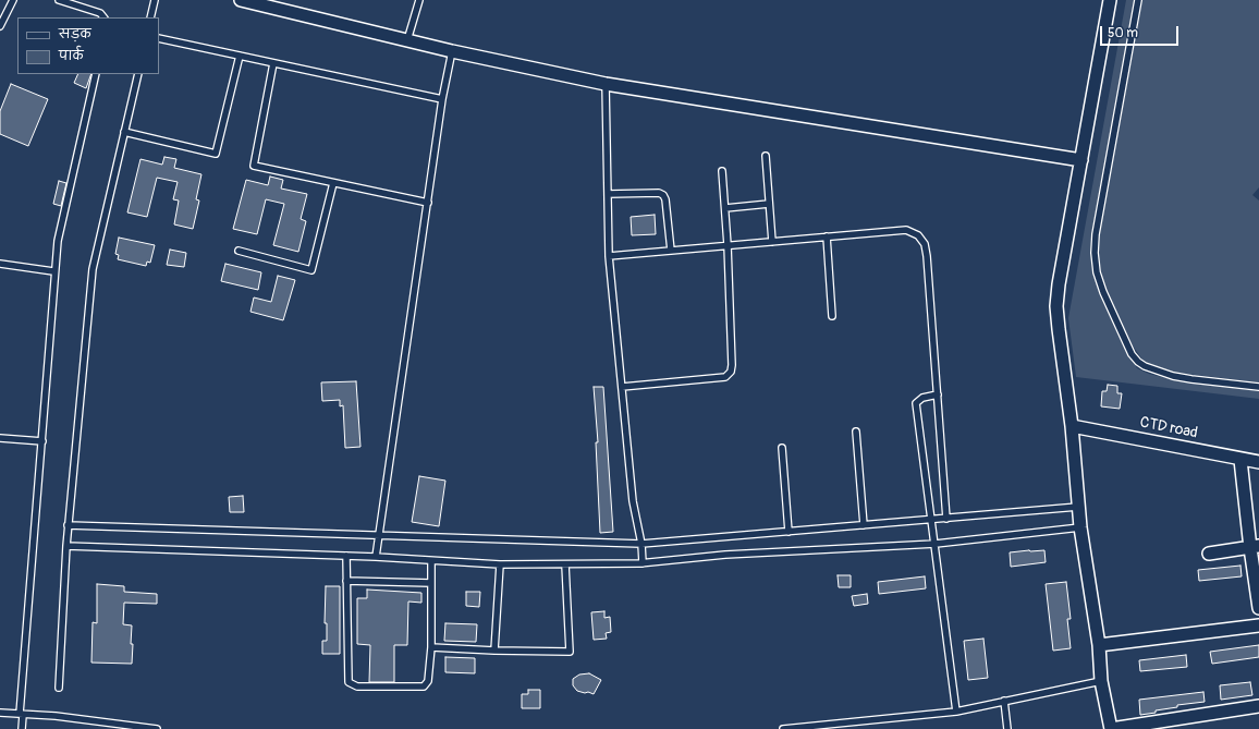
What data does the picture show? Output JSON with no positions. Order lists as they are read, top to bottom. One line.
{"streets":{"street":["CTD road"]},"legend":["सड़क","पार्क"],"scale_bar":"50 m"}
